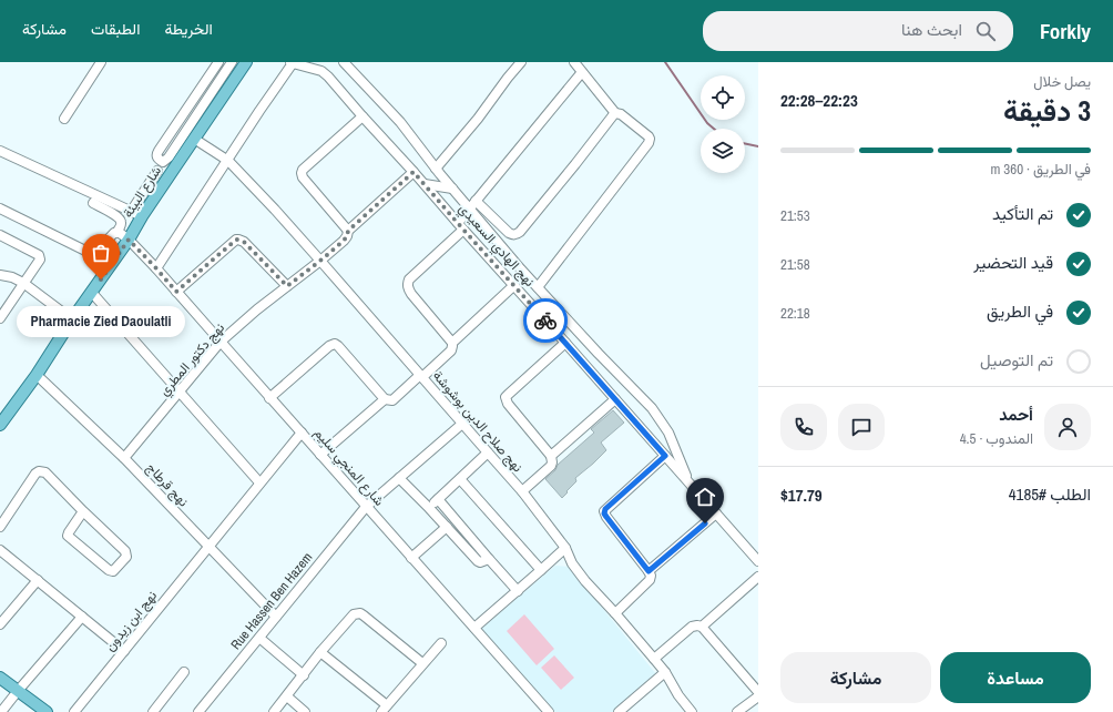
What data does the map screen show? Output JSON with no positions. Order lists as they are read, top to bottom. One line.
{"streets":{"main road":["شارع البيئة"],"street":["نهج الهادي السعيدي","نهج دكتور المطري","نهج صلاح الدين بوشوشة","شارع المنجي سليم","نهج قرطاج","Rue Hassen Ben Hazem","نهج ابن زيدون"]},"crossings":[["شارع البيئة","نهج صلاح الدين بوشوشة"],["شارع البيئة","شارع المنجي سليم"],["شارع البيئة","نهج قرطاج"],["نهج الهادي السعيدي","نهج دكتور المطري"],["نهج الهادي السعيدي","نهج صلاح الدين بوشوشة"],["نهج الهادي السعيدي","شارع المنجي سليم"],["نهج دكتور المطري","نهج صلاح الدين بوشوشة"],["نهج دكتور المطري","شارع المنجي سليم"],["نهج دكتور المطري","نهج قرطاج"],["نهج صلاح الدين بوشوشة","Rue Hassen Ben Hazem"],["شارع المنجي سليم","Rue Hassen Ben Hazem"],["شارع المنجي سليم","نهج ابن زيدون"],["نهج قرطاج","Rue Hassen Ben Hazem"],["نهج قرطاج","نهج ابن زيدون"]],"places":["Pharmacie Zied Daoulatli"],"page":{"header":"Forkly","search":"ابحث هنا","nav":["الخريطة","الطبقات","مشاركة"],"heading":["3 دقيقة","يصل خلال","22:23–22:28"],"panel":["أحمد","المندوب · 4.5","الطلب #4185","$17.79"],"bar":"في الطريق · 360 m","list":[["تم التأكيد","21:53"],["قيد التحضير","21:58"],["في الطريق","22:18"],"تم التوصيل"],"bubble":"Pharmacie Zied Daoulatli","buttons":["مساعدة","مشاركة"]}}
